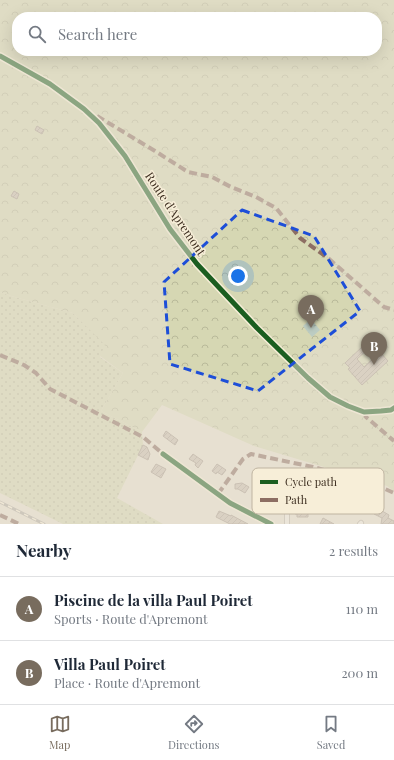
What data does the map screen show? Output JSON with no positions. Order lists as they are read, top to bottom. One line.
{"streets":{"street":["Route d'Apremont"]},"legend":["Cycle path","Path"],"page":{"search":"Search here","pins":["A","B"],"heading":["Nearby","2 results"],"list":[{"mark":"A","name":"Piscine de la villa Paul Poiret","note":"Sports · Route d'Apremont","value":"110 m"},{"mark":"B","name":"Villa Paul Poiret","note":"Place · Route d'Apremont","value":"200 m"}],"nav":["Map","Directions","Saved"]}}
